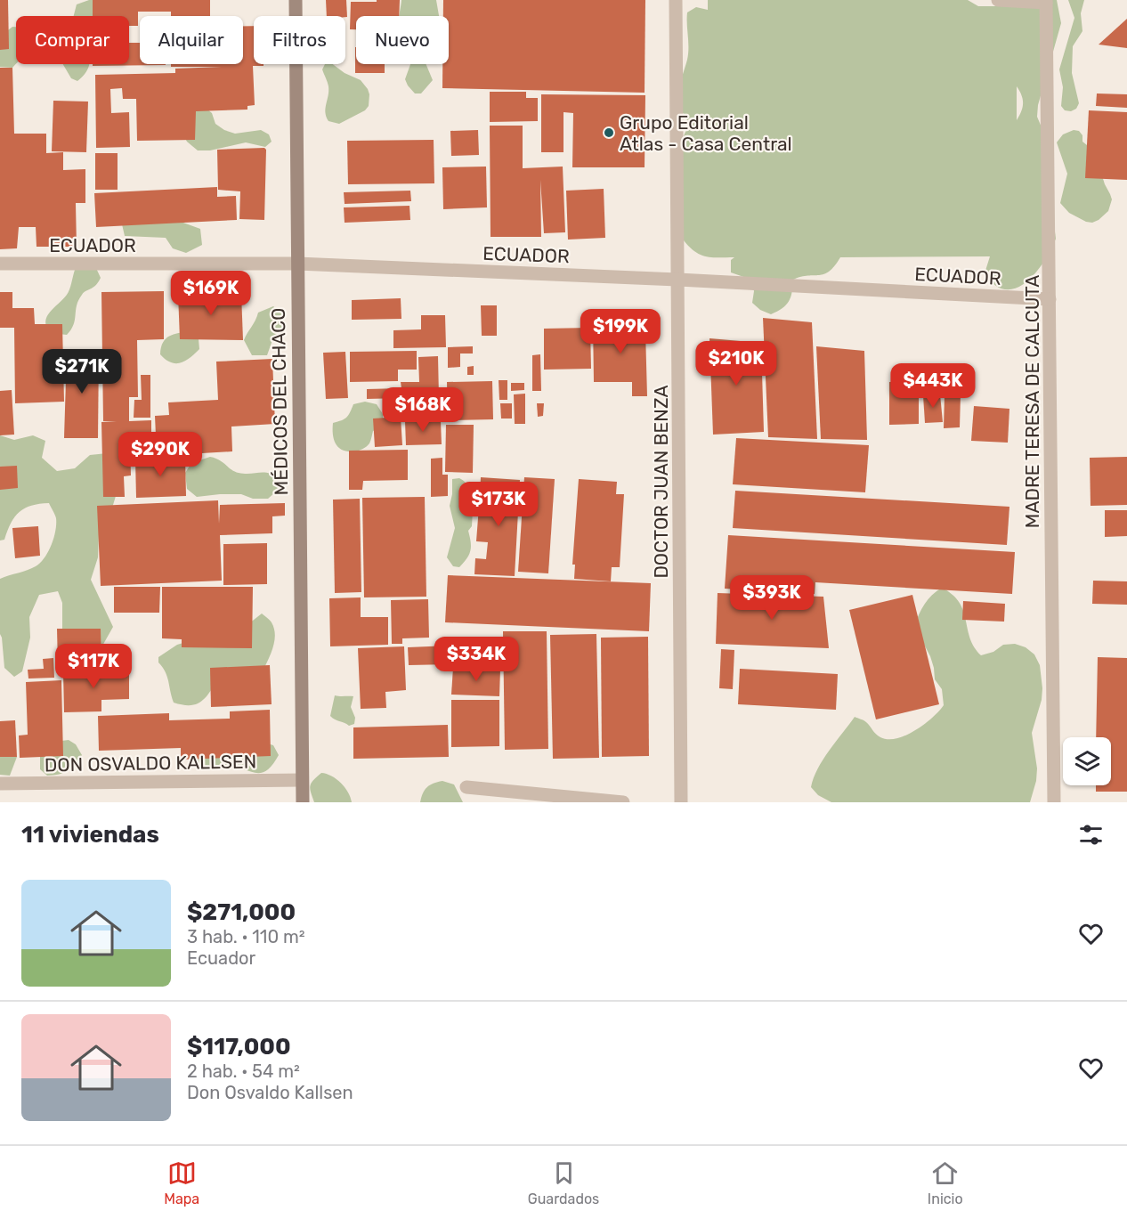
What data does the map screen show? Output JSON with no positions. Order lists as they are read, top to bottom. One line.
{"streets":{"main road":["MÉDICOS DEL CHACO"],"street":["ECUADOR","MADRE TERESA DE CALCUTA","DOCTOR JUAN BENZA","DON OSVALDO KALLSEN"]},"crossings":[["ECUADOR","MÉDICOS DEL CHACO"],["ECUADOR","MADRE TERESA DE CALCUTA"],["ECUADOR","DOCTOR JUAN BENZA"],["MÉDICOS DEL CHACO","DON OSVALDO KALLSEN"]],"places":["Grupo Editorial Atlas - Casa Central"],"page":{"chip":["Comprar","Alquilar","Filtros","Nuevo"],"price":["$169K","$199K","$210K","$271K","$443K","$168K","$290K","$173K","$393K","$334K","$117K"],"heading":"11 viviendas","list":[{"name":"$271,000","note":"3 hab. · 110 m² · Ecuador"},{"name":"$117,000","note":"2 hab. · 54 m² · Don Osvaldo Kallsen"}],"tabs":["Mapa","Guardados","Inicio"]}}
